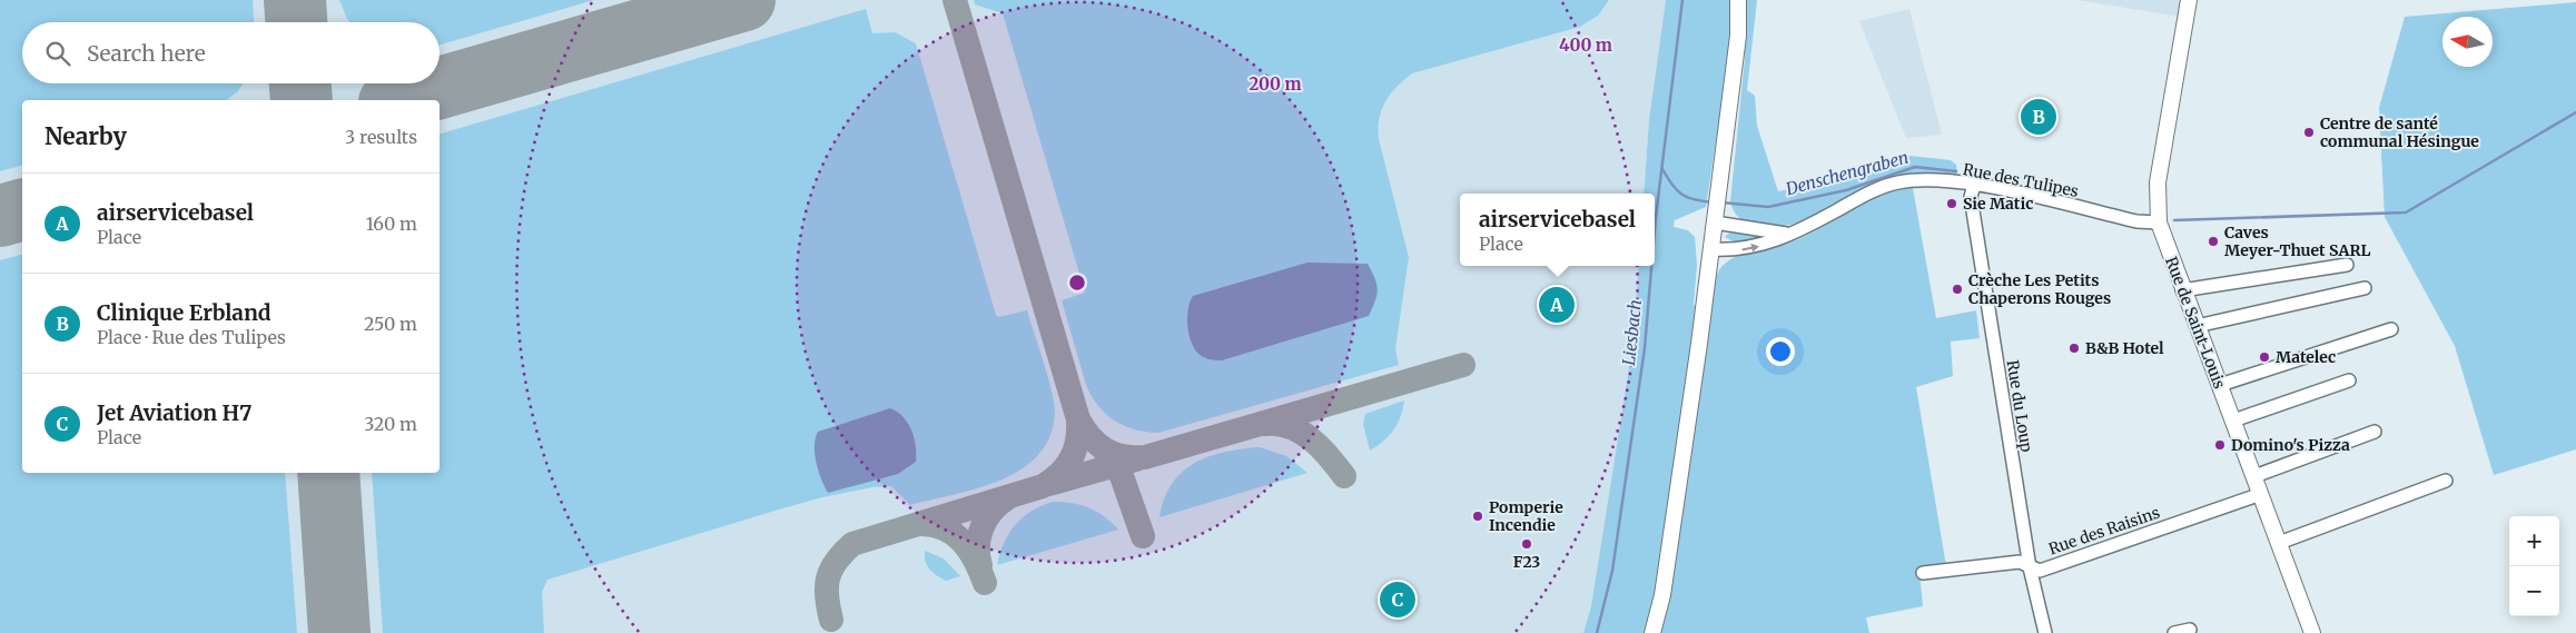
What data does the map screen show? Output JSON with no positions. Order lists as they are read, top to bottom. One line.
{"streets":{"main road":["Rue de Saint-Louis"],"street":["Rue des Tulipes","Rue du Loup","Rue des Raisins"]},"crossings":[["Rue des Tulipes","Rue de Saint-Louis"],["Rue des Tulipes","Rue du Loup"],["Rue de Saint-Louis","Rue des Raisins"],["Rue du Loup","Rue des Raisins"]],"water":["Denschengraben","Liesbach"],"places":["Centre de santé communal Hésingue","Sie Matic","Caves Meyer-Thuet SARL","Crèche Les Petits Chaperons Rouges","B&B Hotel","Matelec","Domino's Pizza","Pomperie Incendie","F23"],"north":"left","page":{"search":"Search here","pins":["B","A","C"],"heading":["Nearby","3 results"],"list":[{"mark":"A","name":"airservicebasel","note":"Place","value":"160 m"},{"mark":"B","name":"Clinique Erbland","note":"Place · Rue des Tulipes","value":"250 m"},{"mark":"C","name":"Jet Aviation H7","note":"Place","value":"320 m"}],"popup":["airservicebasel","Place"],"map_buttons":["+","−"]},"rings":["400 m","200 m"]}
